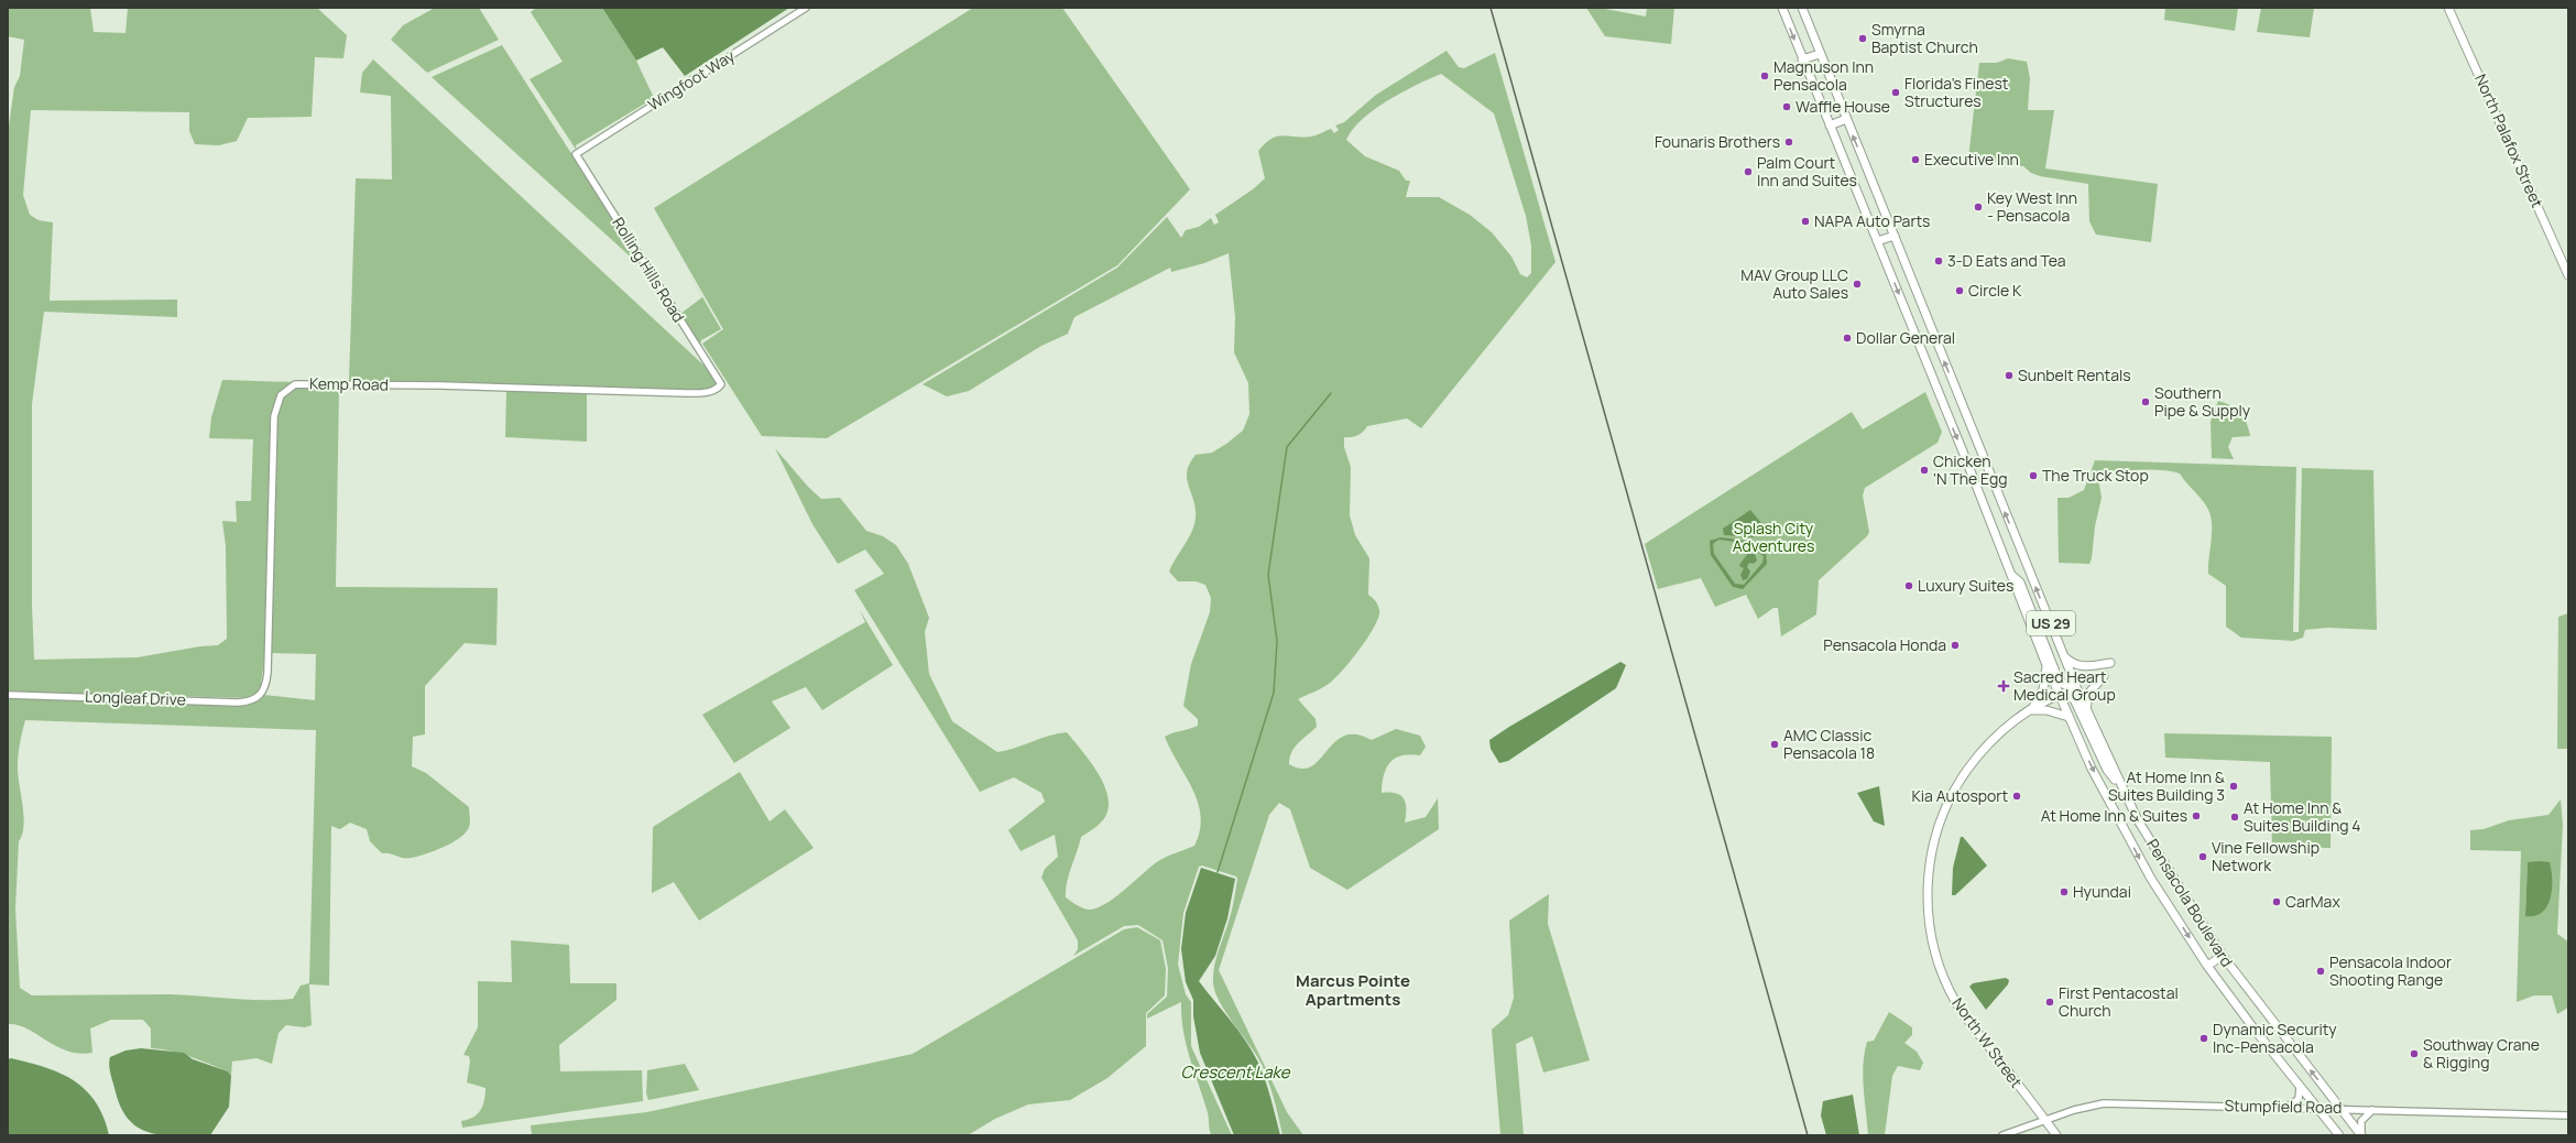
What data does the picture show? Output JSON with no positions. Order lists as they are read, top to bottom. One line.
{"streets":{"main road":["North Palafox Street","US 29","Pensacola Boulevard","North W Street"],"street":["Wingfoot Way","Rolling Hills Road","Kemp Road","Longleaf Drive","Stumpfield Road"]},"crossings":[["Wingfoot Way","Rolling Hills Road"],["Rolling Hills Road","Kemp Road"],["Kemp Road","Longleaf Drive"],["Pensacola Boulevard","North W Street"],["Pensacola Boulevard","Stumpfield Road"],["North W Street","Stumpfield Road"]],"districts":["Marcus Pointe Apartments"],"water":["Crescent Lake"],"parks":["Splash City Adventures"],"places":{"other":["Smyrna Baptist Church","Magnuson Inn Pensacola","Florida's Finest Structures","Waffle House","Founaris Brothers","Executive Inn","Palm Court Inn and Suites","Key West Inn - Pensacola","NAPA Auto Parts","3-D Eats and Tea","MAV Group LLC Auto Sales","Circle K","Dollar General","Sunbelt Rentals","Southern Pipe & Supply","Chicken 'N The Egg","The Truck Stop","Luxury Suites","Pensacola Honda","AMC Classic Pensacola 18","At Home Inn & Suites Building 3","Kia Autosport","At Home Inn & Suites","At Home Inn & Suites Building 4","Vine Fellowship Network","Hyundai","CarMax","Pensacola Indoor Shooting Range","First Pentacostal Church","Dynamic Security Inc-Pensacola","Southway Crane & Rigging"],"health":["Sacred Heart Medical Group"]}}
